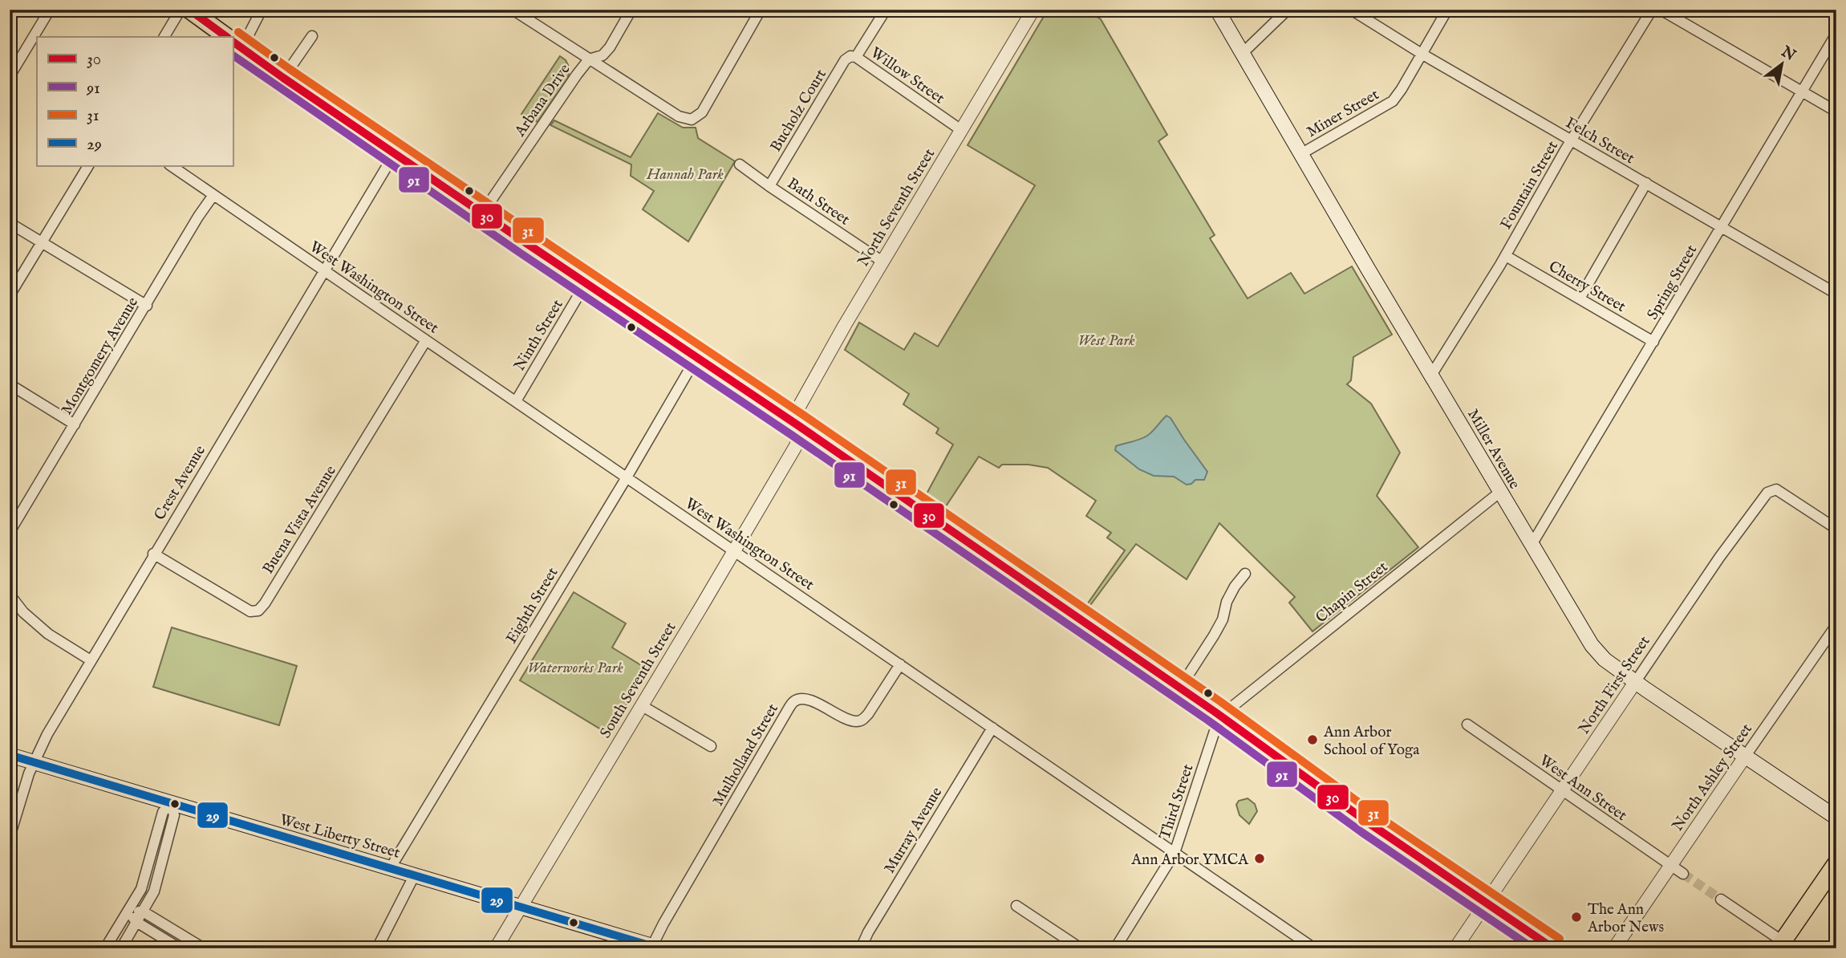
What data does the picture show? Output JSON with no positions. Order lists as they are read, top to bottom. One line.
{"streets":{"main road":["Miller Avenue","West Liberty Street"],"street":["Willow Street","Arbana Drive","Bucholz Court","Miner Street","Felch Street","Fountain Street","Bath Street","North Seventh Street","Spring Street","Cherry Street","West Washington Street","Ninth Street","Montgomery Avenue","Crest Avenue","Buena Vista Avenue","Chapin Street","Eighth Street","South Seventh Street","North First Street","Mulholland Street","North Ashley Street","West Ann Street","Third Street","Murray Avenue"]},"crossings":[["Willow Street","Bucholz Court"],["Willow Street","North Seventh Street"],["Bucholz Court","Bath Street"],["Miner Street","Felch Street"],["Miner Street","Miller Avenue"],["Felch Street","Fountain Street"],["Felch Street","Spring Street"],["Fountain Street","Cherry Street"],["Fountain Street","Miller Avenue"],["Bath Street","North Seventh Street"],["North Seventh Street","South Seventh Street"],["Spring Street","Cherry Street"],["Spring Street","Miller Avenue"],["West Washington Street","Ninth Street"],["West Washington Street","Montgomery Avenue"],["West Washington Street","Crest Avenue"],["West Washington Street","Buena Vista Avenue"],["West Washington Street","Eighth Street"],["West Washington Street","South Seventh Street"],["West Washington Street","Mulholland Street"],["West Washington Street","Third Street"],["West Washington Street","Murray Avenue"],["Miller Avenue","Chapin Street"],["Miller Avenue","North First Street"],["Miller Avenue","North Ashley Street"],["Crest Avenue","Buena Vista Avenue"],["Crest Avenue","West Liberty Street"],["Chapin Street","Third Street"],["Eighth Street","West Liberty Street"],["South Seventh Street","West Liberty Street"],["North First Street","West Ann Street"],["Mulholland Street","West Liberty Street"],["North Ashley Street","West Ann Street"]],"parks":["Hannah Park","West Park","Waterworks Park"],"places":["Ann Arbor School of Yoga","Ann Arbor YMCA","The Ann Arbor News"],"lines":["transit line 30","transit line 31","transit line 91","transit line 29"],"legend":["30","91","31","29"],"north":"top right"}
